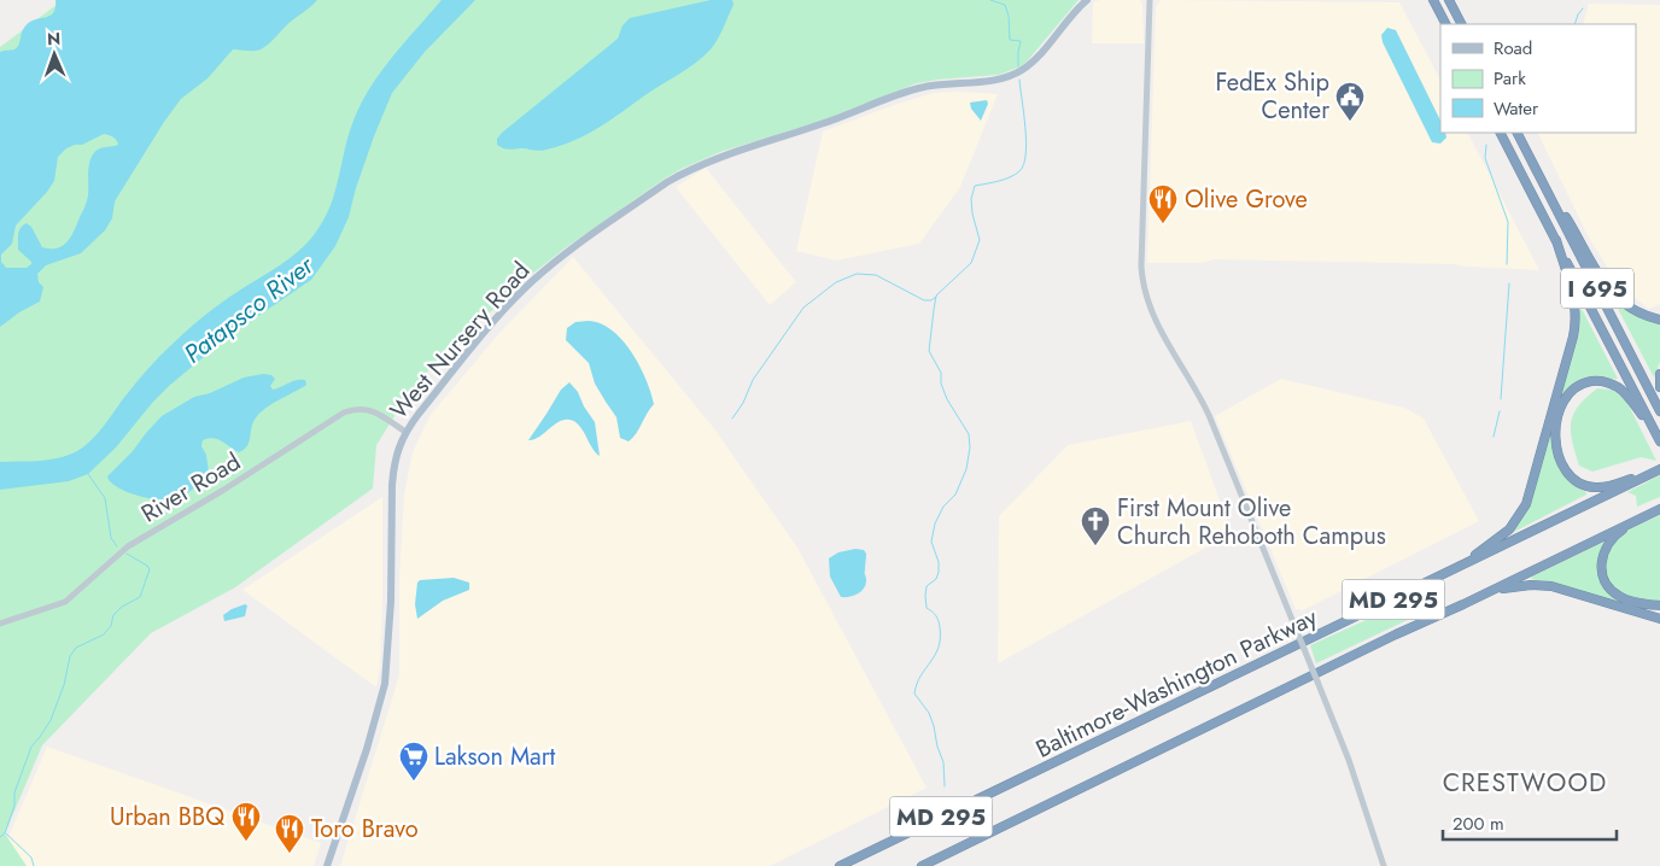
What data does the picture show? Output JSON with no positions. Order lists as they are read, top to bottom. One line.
{"streets":{"highway":["I 695","MD 295","Baltimore-Washington Parkway"],"main road":["West Nursery Road"],"street":["River Road"]},"crossings":[["West Nursery Road","River Road"]],"districts":["CRESTWOOD"],"water":["Patapsco River"],"places":{"public building":["FedEx Ship Center"],"restaurant":["Olive Grove","Urban BBQ","Toro Bravo"],"church":["First Mount Olive Church Rehoboth Campus"],"supermarket":["Lakson Mart"]},"legend":["Road","Park","Water"],"scale_bar":"200 m","north":"top"}
